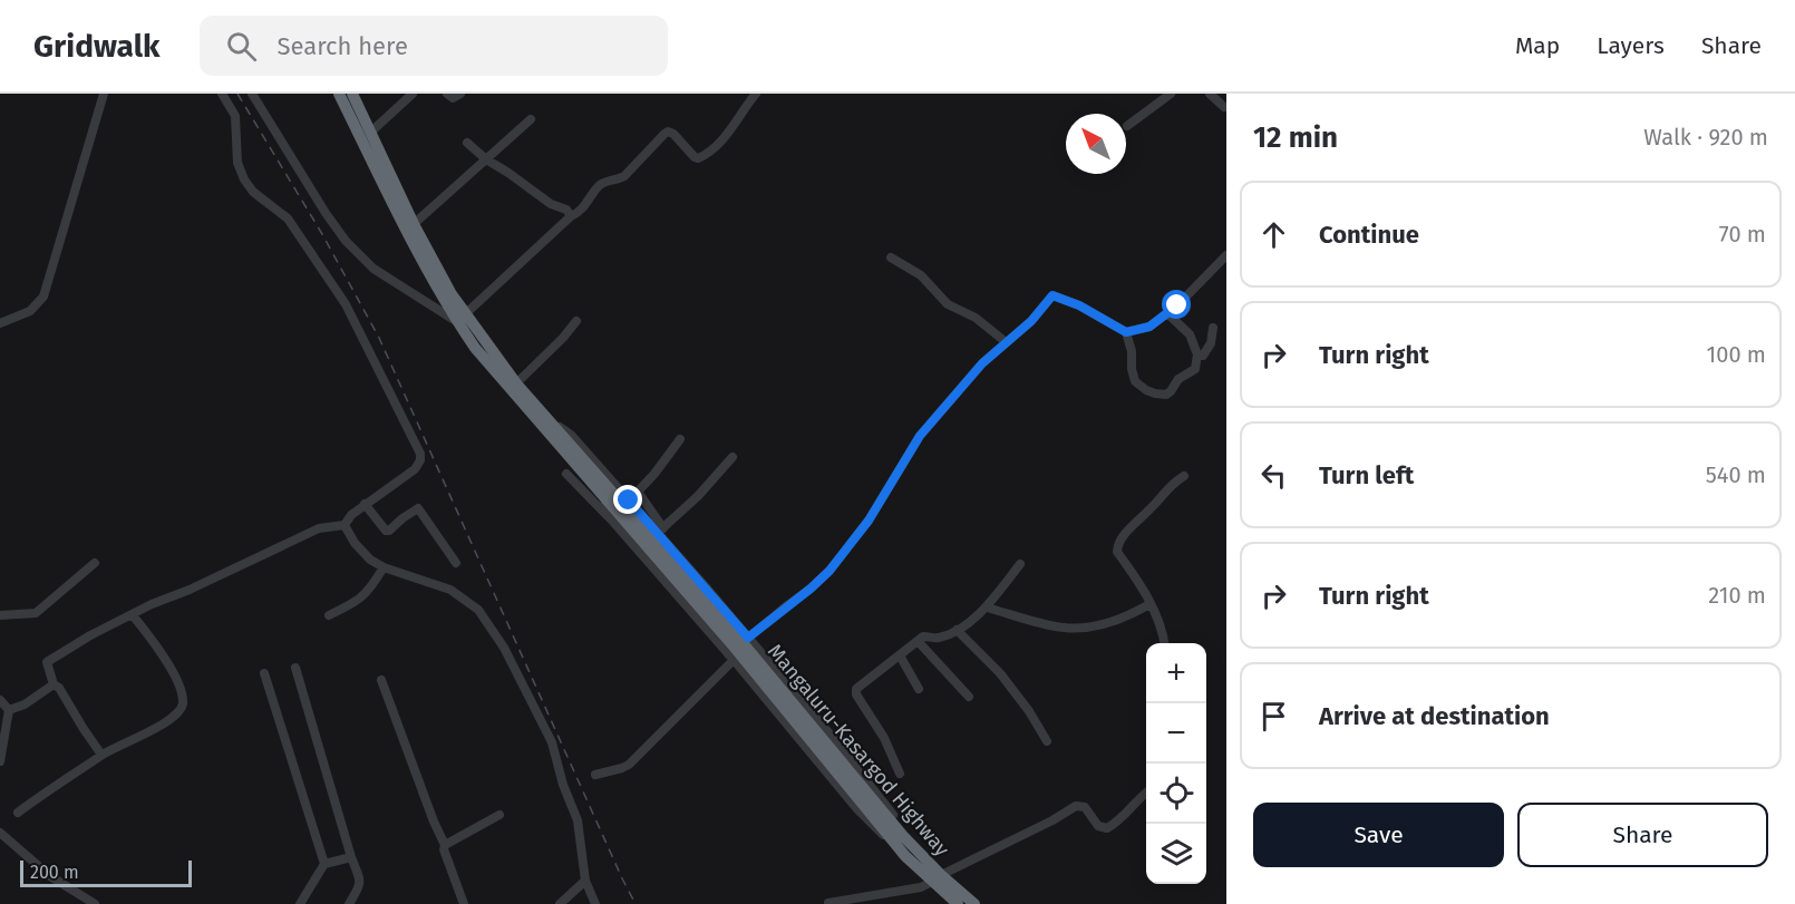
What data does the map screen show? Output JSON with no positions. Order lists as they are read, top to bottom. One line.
{"streets":{"highway":["Mangaluru-Kasargod Highway"]},"scale_bar":"200 m","north":"top left","page":{"header":"Gridwalk","search":"Search here","nav":["Map","Layers","Share"],"heading":["12 min","Walk · 920 m"],"list":[["Continue","70 m"],["Turn right","100 m"],["Turn left","540 m"],["Turn right","210 m"],"Arrive at destination"],"map_buttons":["+","−"],"buttons":["Save","Share"],"scale":"200 m"}}
